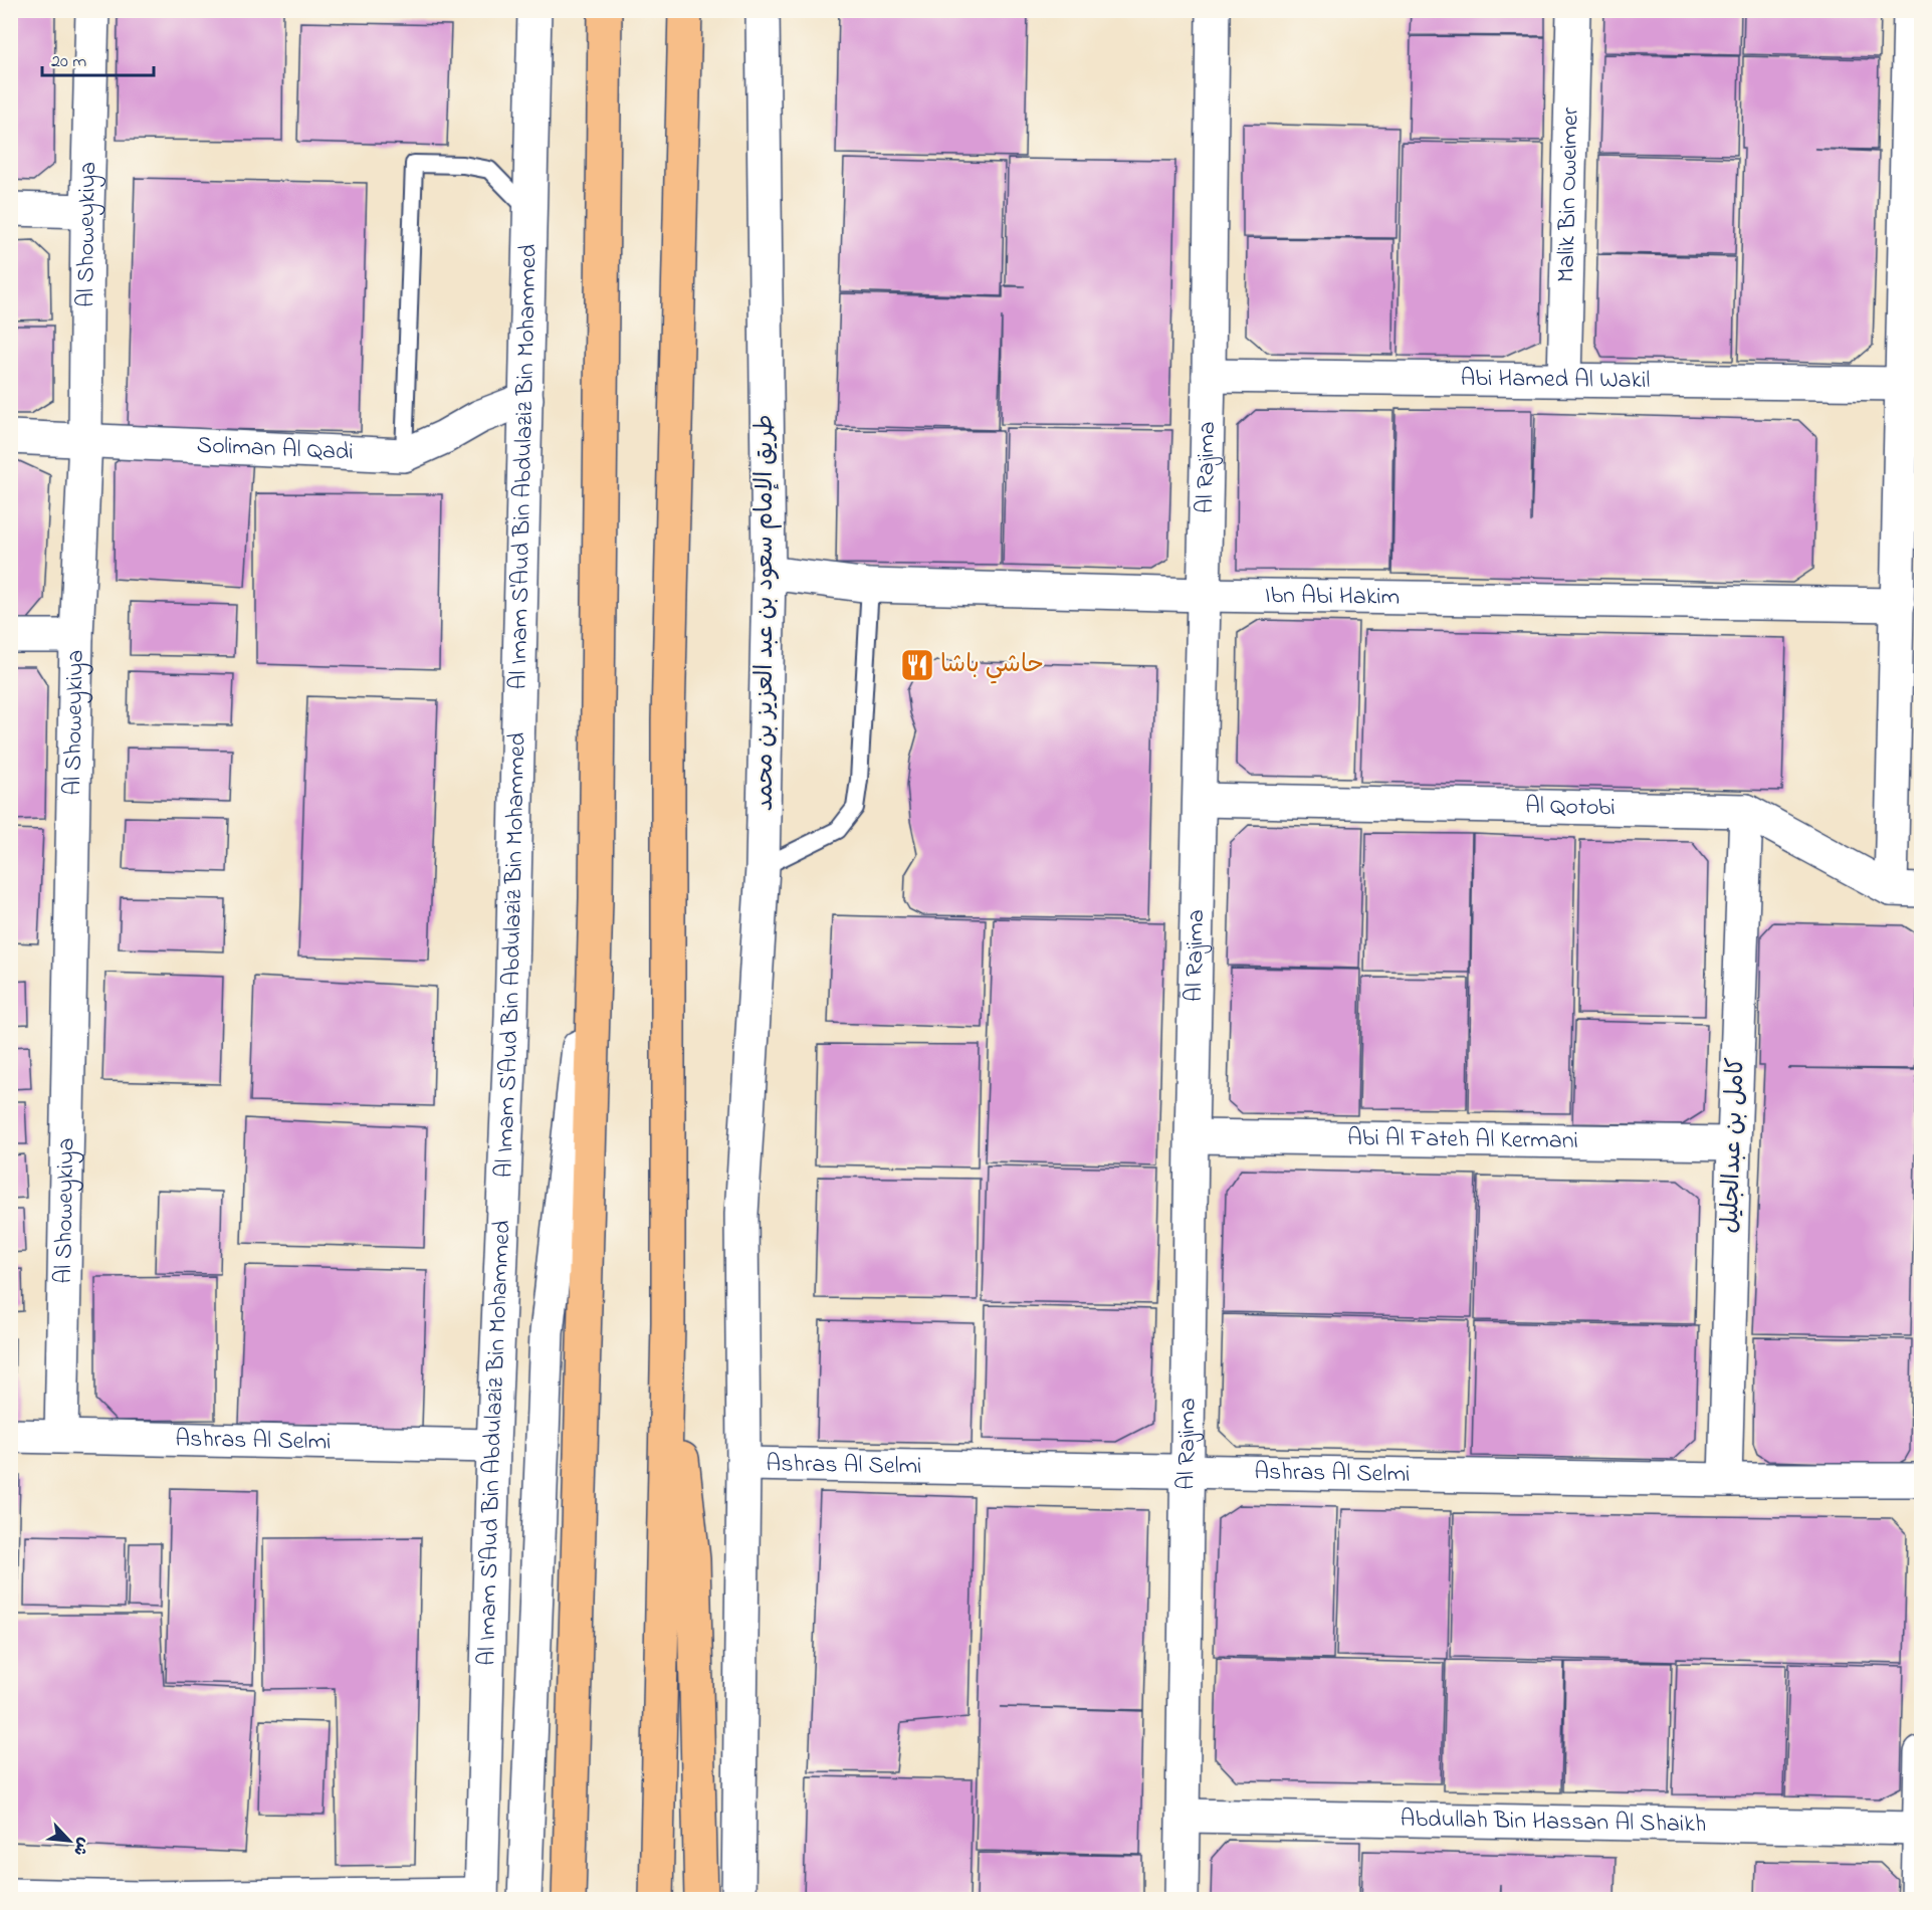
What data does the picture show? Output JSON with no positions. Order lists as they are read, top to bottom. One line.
{"streets":{"street":["Malik Bin Oweimer","Al Showeykiya","Abi Hamed Al Wakil","Soliman Al Qadi","Al Imam S'Aud Bin Abdulaziz Bin Mohammed","Al Rajima","Ibn Abi Hakim","طريق الإمام سعود بن عبد العزيز بن محمد","Al Qotobi","Abi Al Fateh Al Kermani","كامل بن عبدالجليل","Ashras Al Selmi","Abdullah Bin Hassan Al Shaikh"]},"crossings":[["Malik Bin Oweimer","Abi Hamed Al Wakil"],["Al Showeykiya","Soliman Al Qadi"],["Al Showeykiya","Ashras Al Selmi"],["Abi Hamed Al Wakil","Al Rajima"],["Soliman Al Qadi","Al Imam S'Aud Bin Abdulaziz Bin Mohammed"],["Al Imam S'Aud Bin Abdulaziz Bin Mohammed","Ashras Al Selmi"],["Al Rajima","Ibn Abi Hakim"],["Al Rajima","Al Qotobi"],["Al Rajima","Abi Al Fateh Al Kermani"],["Al Rajima","Ashras Al Selmi"],["Al Rajima","Abdullah Bin Hassan Al Shaikh"],["Ibn Abi Hakim","طريق الإمام سعود بن عبد العزيز بن محمد"],["طريق الإمام سعود بن عبد العزيز بن محمد","Ashras Al Selmi"],["Al Qotobi","كامل بن عبدالجليل"],["Abi Al Fateh Al Kermani","كامل بن عبدالجليل"],["كامل بن عبدالجليل","Ashras Al Selmi"]],"places":{"restaurant":["حاشي باشا"]},"scale_bar":"20 m","north":"bottom right"}
